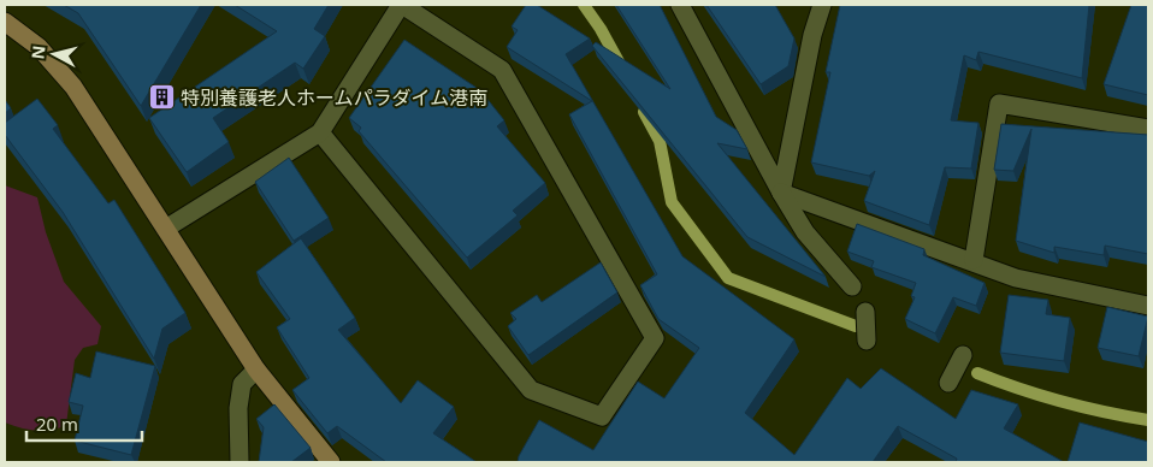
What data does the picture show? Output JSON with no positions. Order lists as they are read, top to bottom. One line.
{"places":{"building":["特別養護老人ホームパラダイム港南"]},"scale_bar":"20 m","north":"left"}
